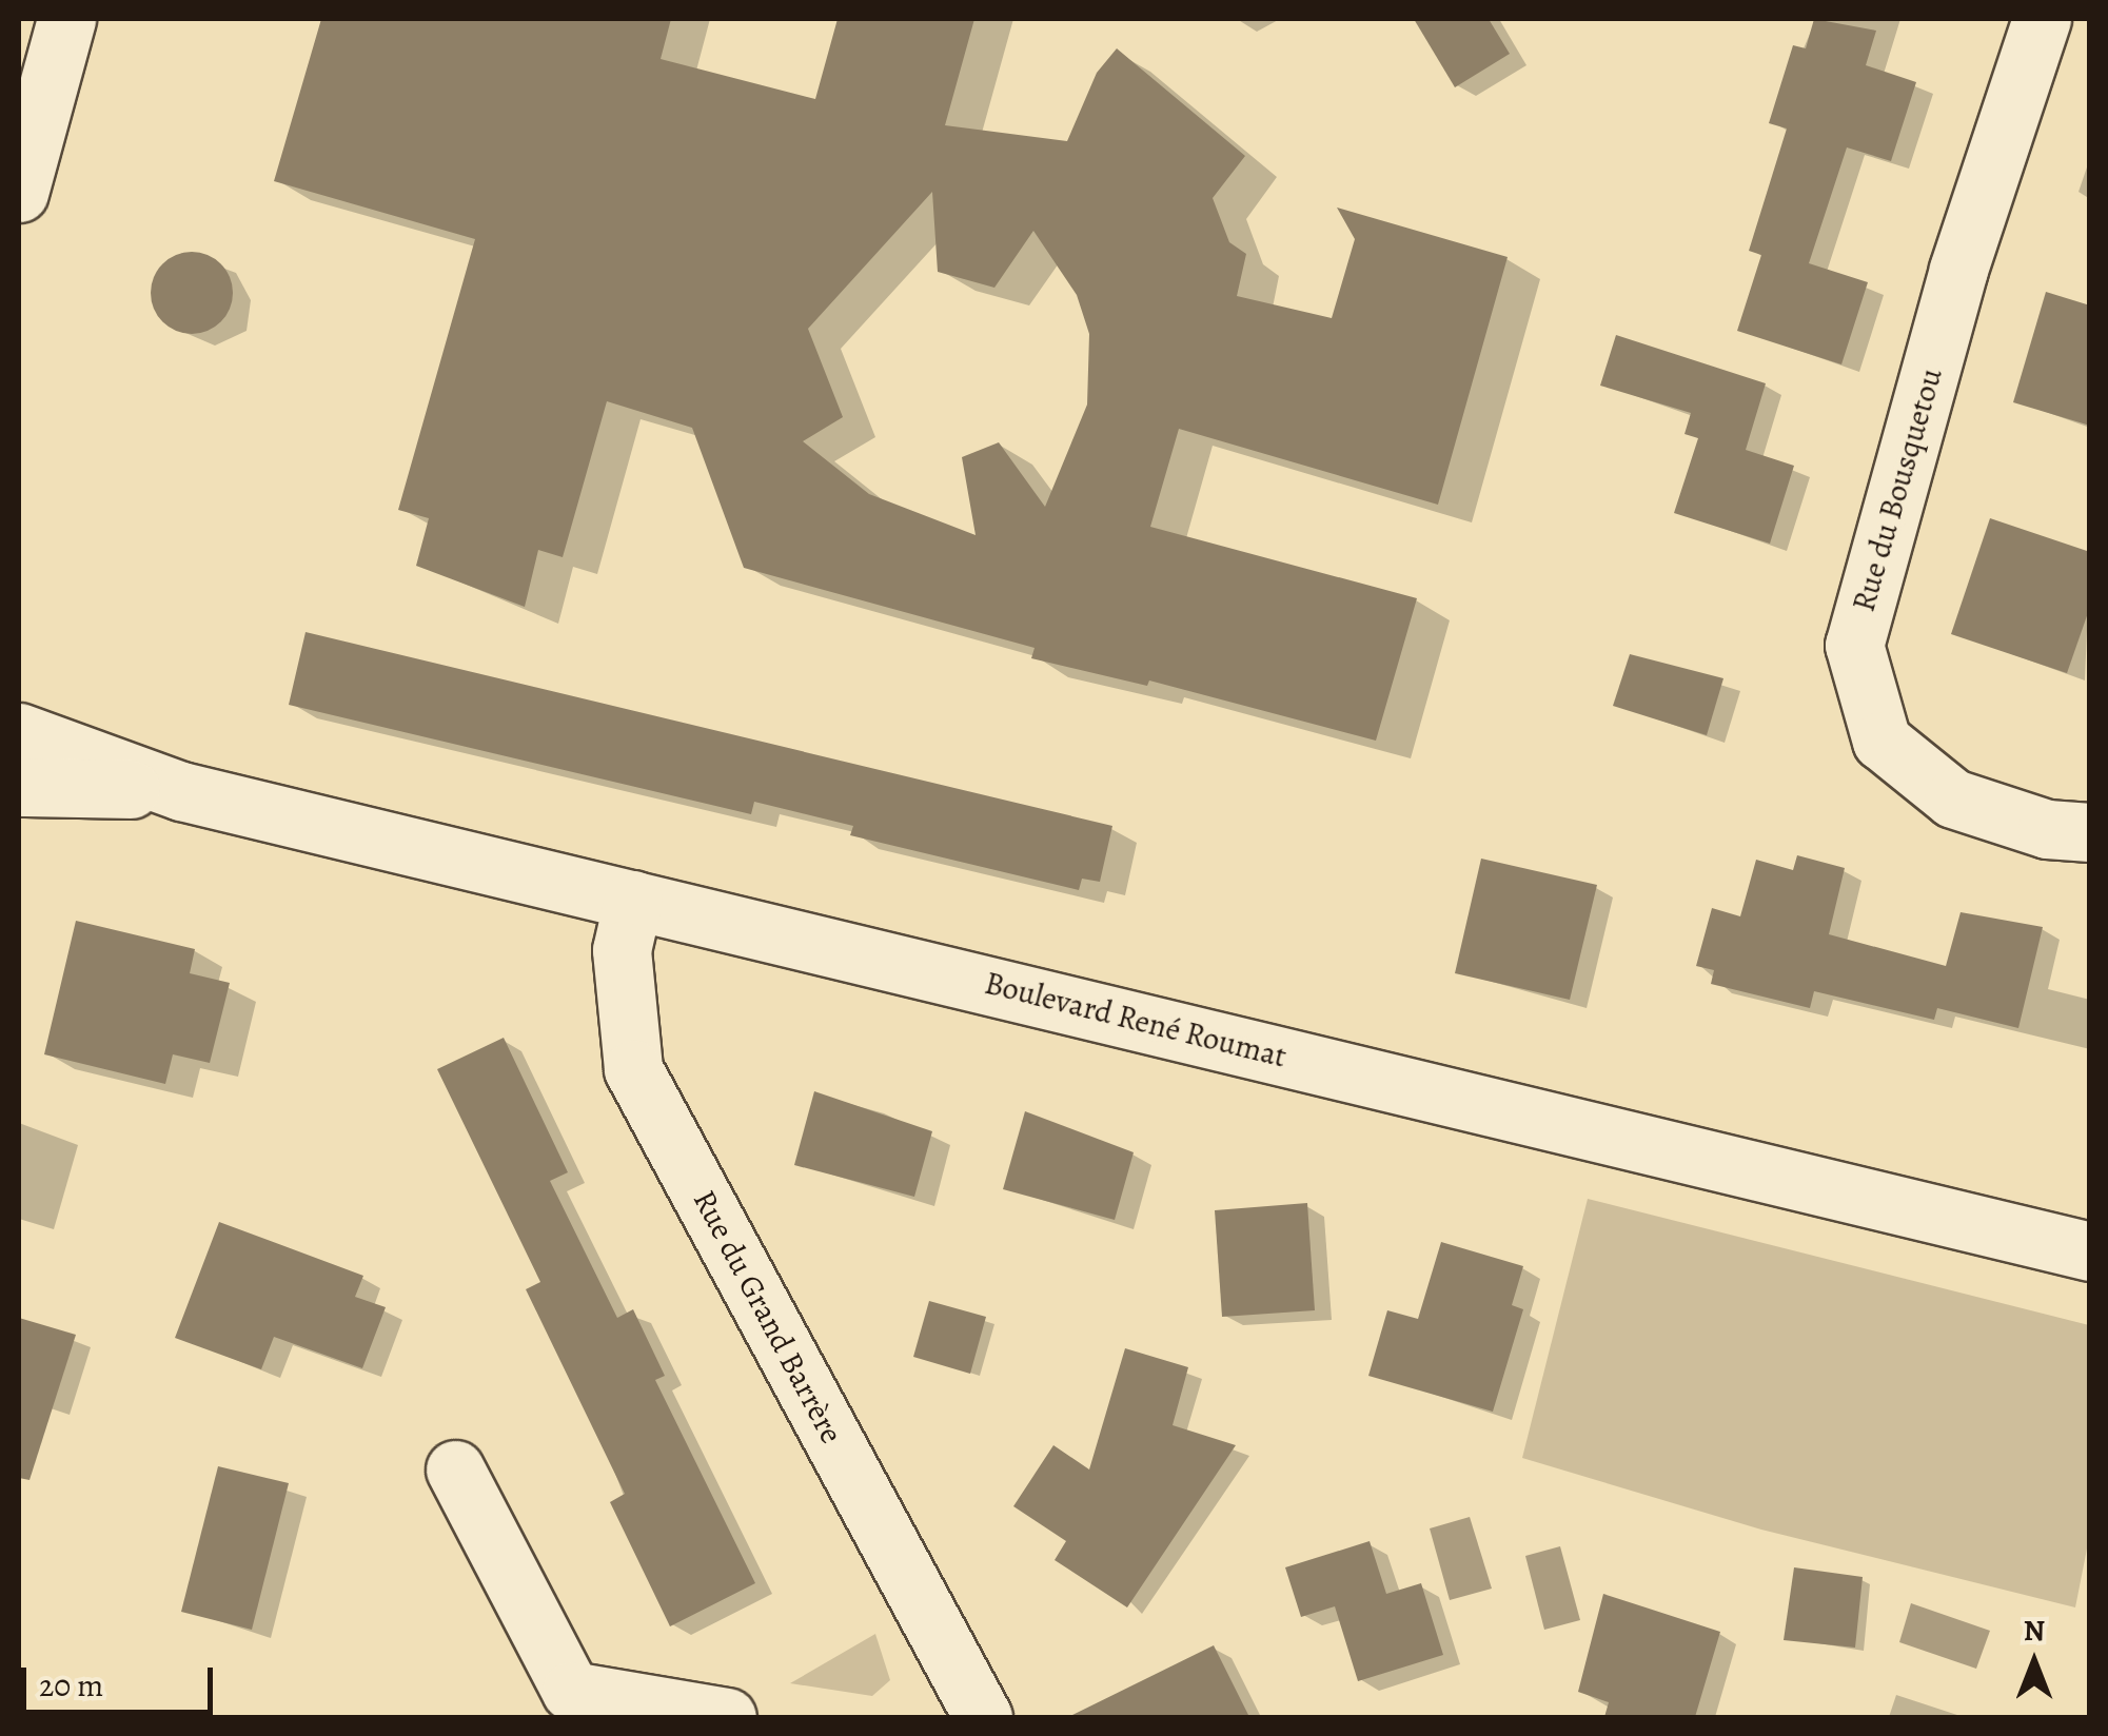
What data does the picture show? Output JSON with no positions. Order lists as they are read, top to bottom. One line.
{"streets":{"street":["Rue du Bousquetou","Boulevard René Roumat","Rue du Grand Barrère"]},"crossings":[["Boulevard René Roumat","Rue du Grand Barrère"]],"scale_bar":"20 m","north":"top"}
